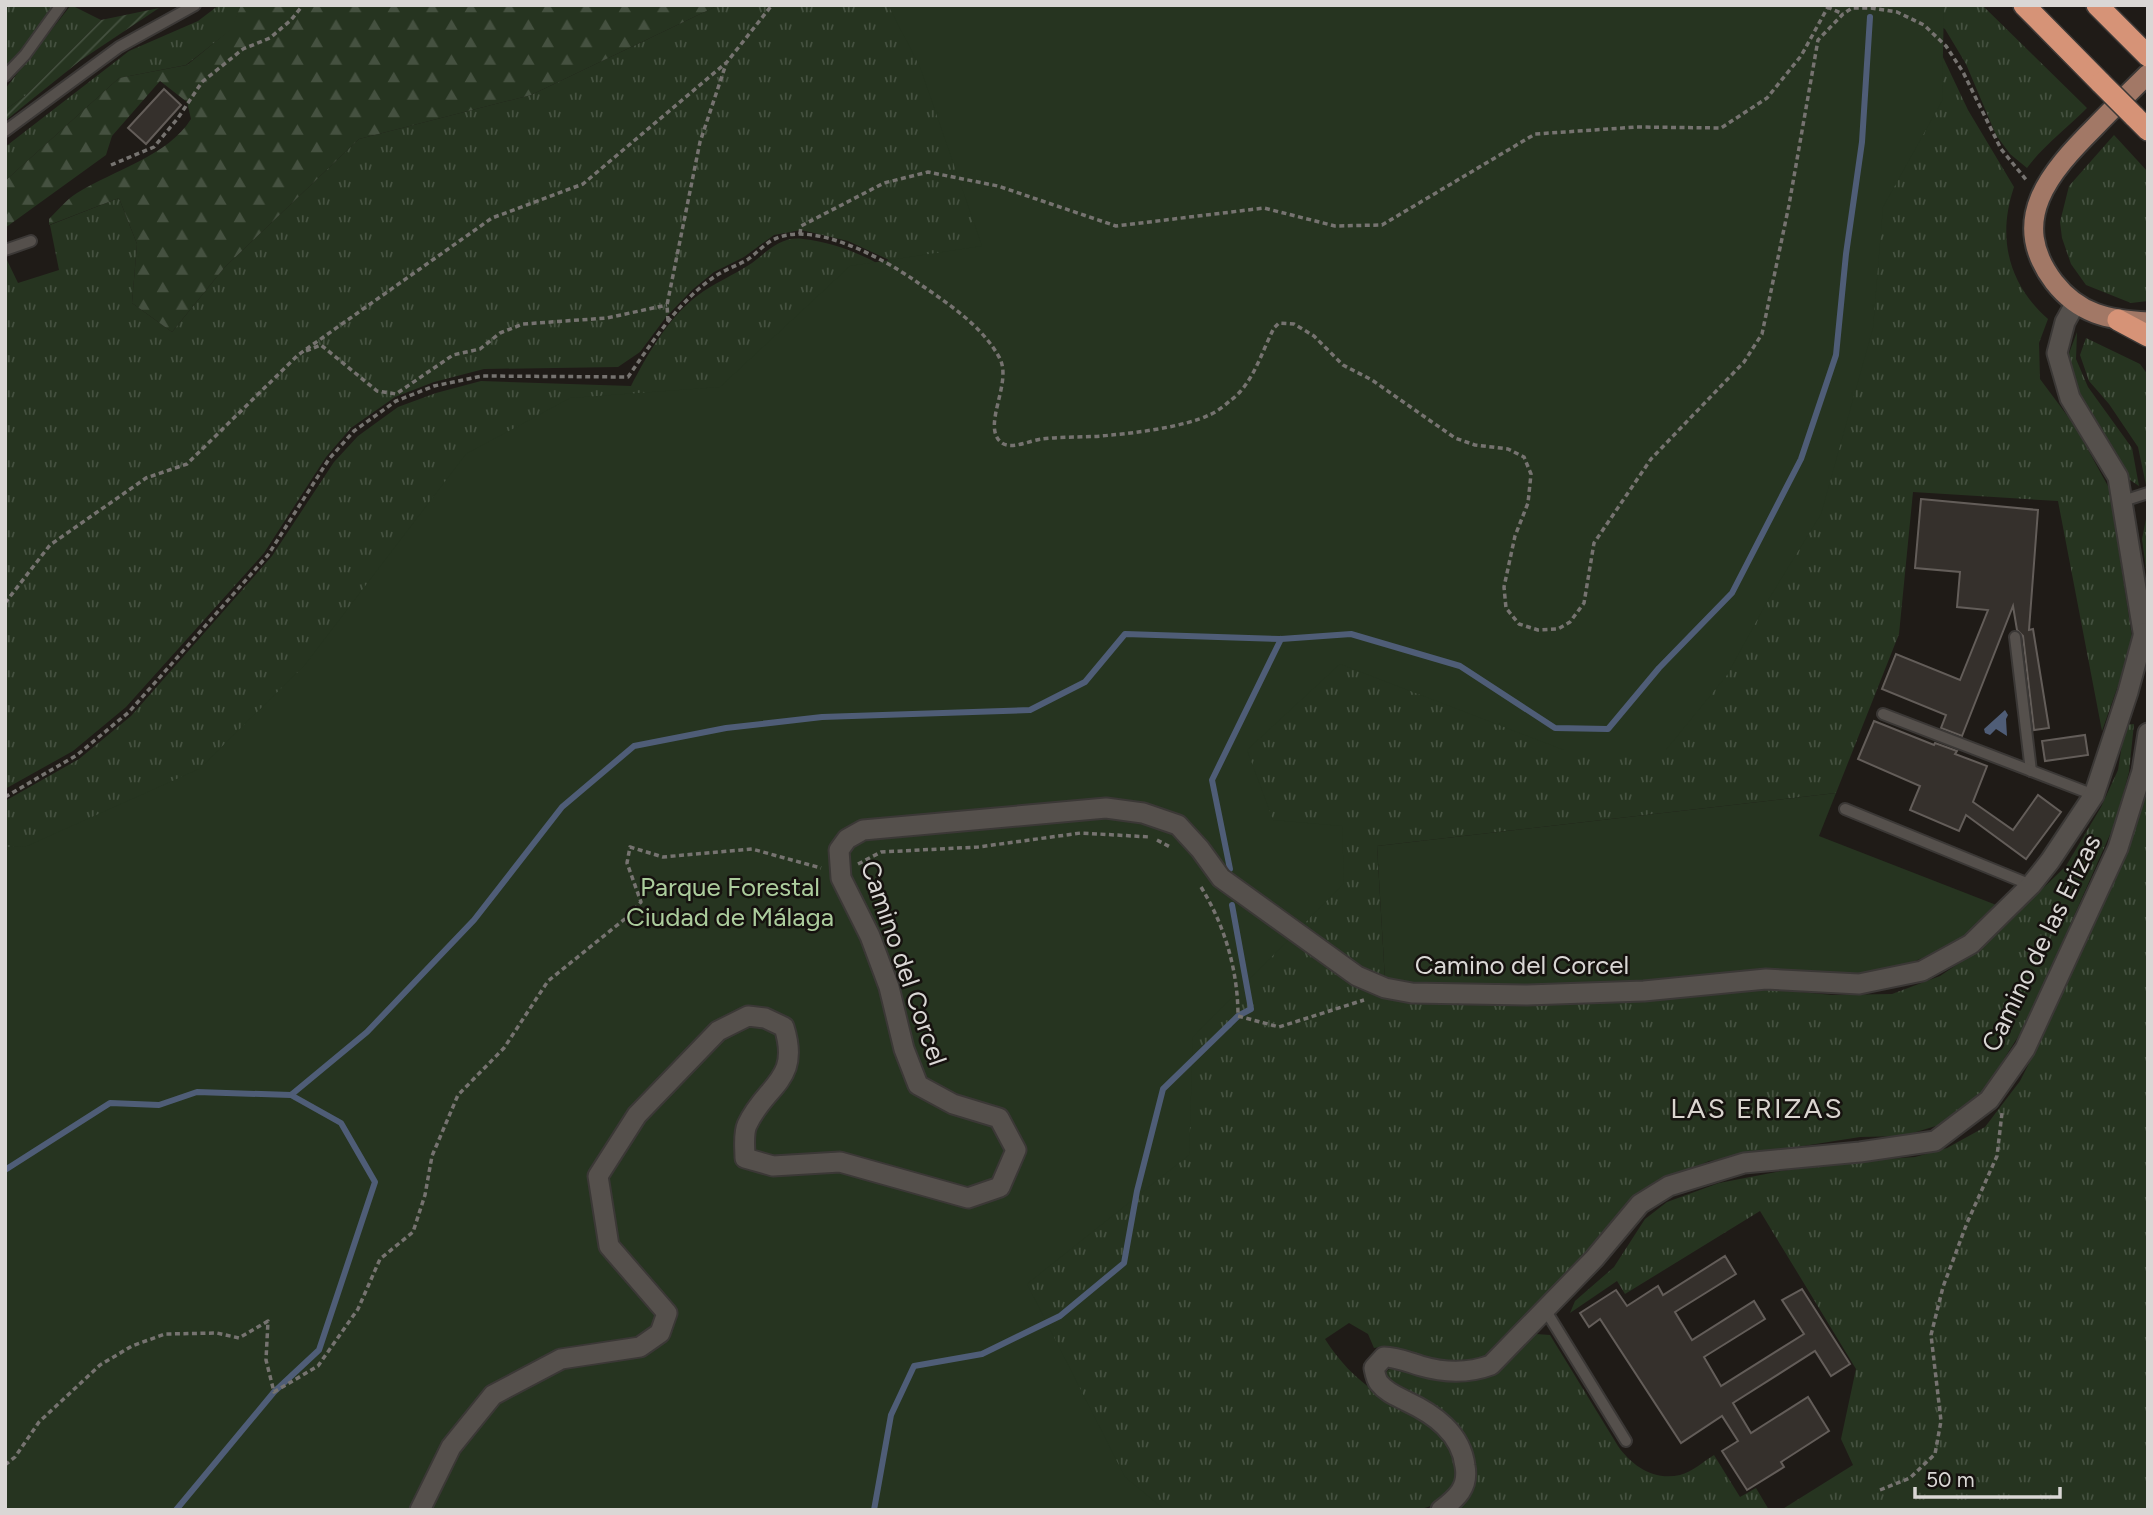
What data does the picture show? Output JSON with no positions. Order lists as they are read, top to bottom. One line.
{"streets":{"street":["Camino de las Erizas","Camino del Corcel"]},"districts":["LAS ERIZAS"],"parks":["Parque Forestal Ciudad de Málaga"],"scale_bar":"50 m"}
